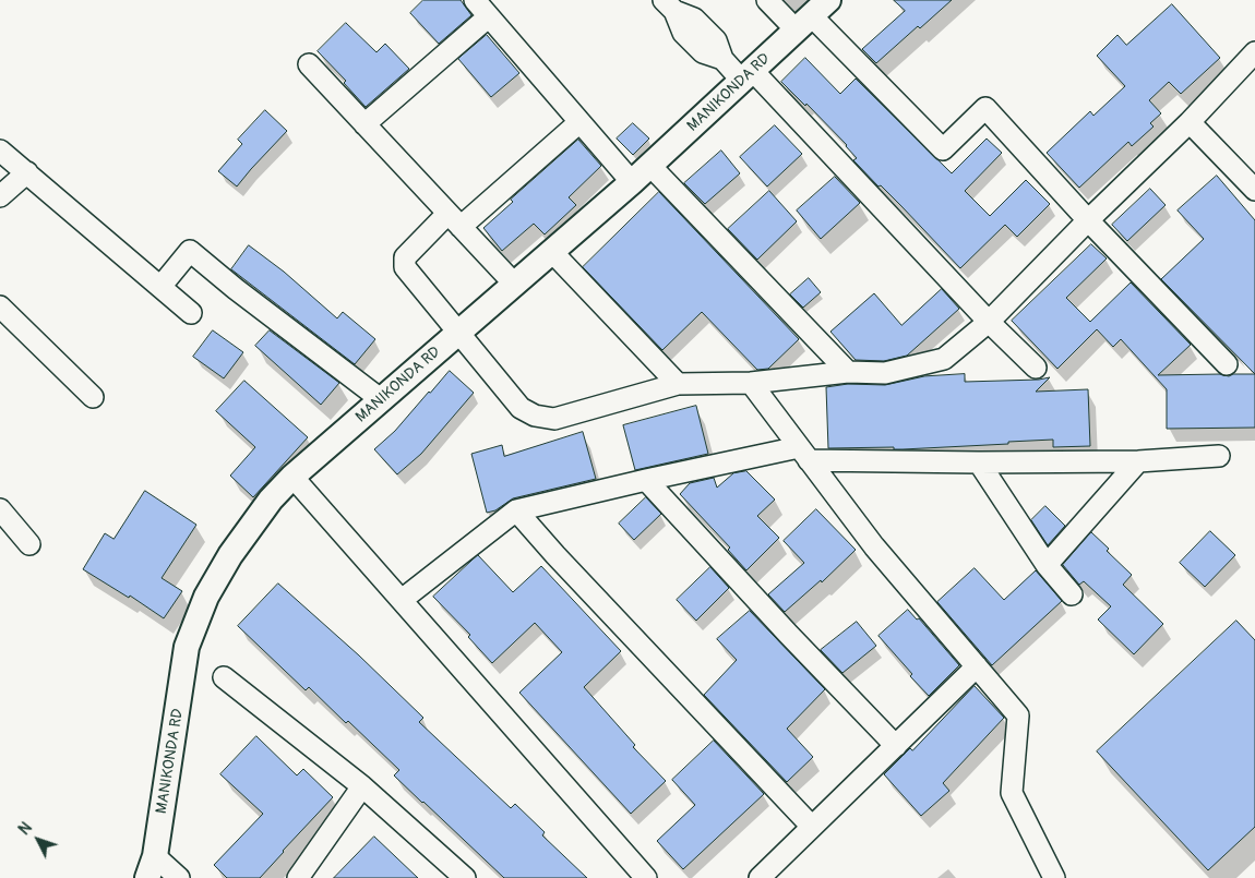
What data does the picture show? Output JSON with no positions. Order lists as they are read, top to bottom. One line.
{"streets":{"street":["MANIKONDA RD"]},"north":"top left"}
